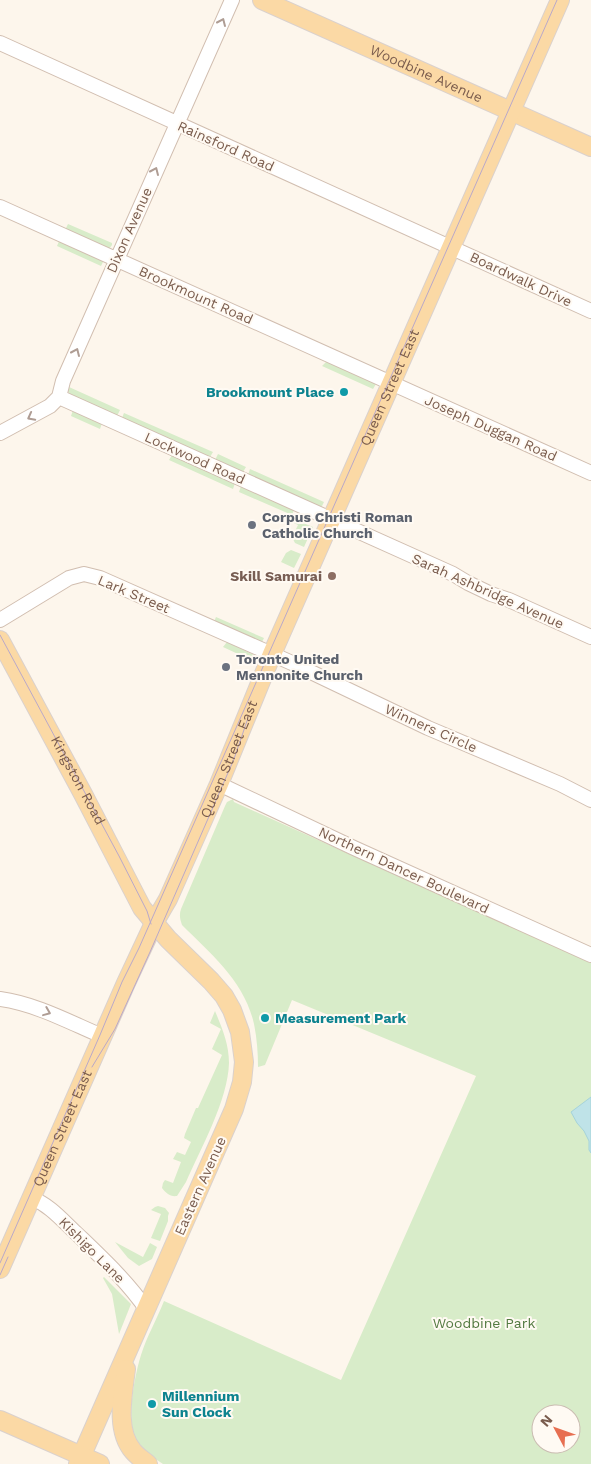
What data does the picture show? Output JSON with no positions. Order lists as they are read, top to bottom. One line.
{"streets":{"main road":["Woodbine Avenue","Queen Street East","Kingston Road","Eastern Avenue"],"street":["Rainsford Road","Dixon Avenue","Boardwalk Drive","Brookmount Road","Joseph Duggan Road","Lockwood Road","Sarah Ashbridge Avenue","Lark Street","Winners Circle","Northern Dancer Boulevard","Kishigo Lane"]},"crossings":[["Woodbine Avenue","Queen Street East"],["Rainsford Road","Dixon Avenue"],["Rainsford Road","Boardwalk Drive"],["Rainsford Road","Queen Street East"],["Dixon Avenue","Brookmount Road"],["Dixon Avenue","Lockwood Road"],["Boardwalk Drive","Queen Street East"],["Brookmount Road","Queen Street East"],["Brookmount Road","Joseph Duggan Road"],["Queen Street East","Joseph Duggan Road"],["Queen Street East","Lockwood Road"],["Queen Street East","Sarah Ashbridge Avenue"],["Queen Street East","Lark Street"],["Queen Street East","Winners Circle"],["Queen Street East","Kingston Road"],["Queen Street East","Northern Dancer Boulevard"],["Queen Street East","Eastern Avenue"],["Queen Street East","Kishigo Lane"],["Lockwood Road","Sarah Ashbridge Avenue"],["Lark Street","Winners Circle"],["Kingston Road","Eastern Avenue"],["Eastern Avenue","Kishigo Lane"]],"one_way":["Dixon Avenue"],"parks":["Woodbine Park"],"places":["Brookmount Place","Corpus Christi Roman Catholic Church","Skill Samurai","Toronto United Mennonite Church","Measurement Park","Millennium Sun Clock"],"north":"top left"}
